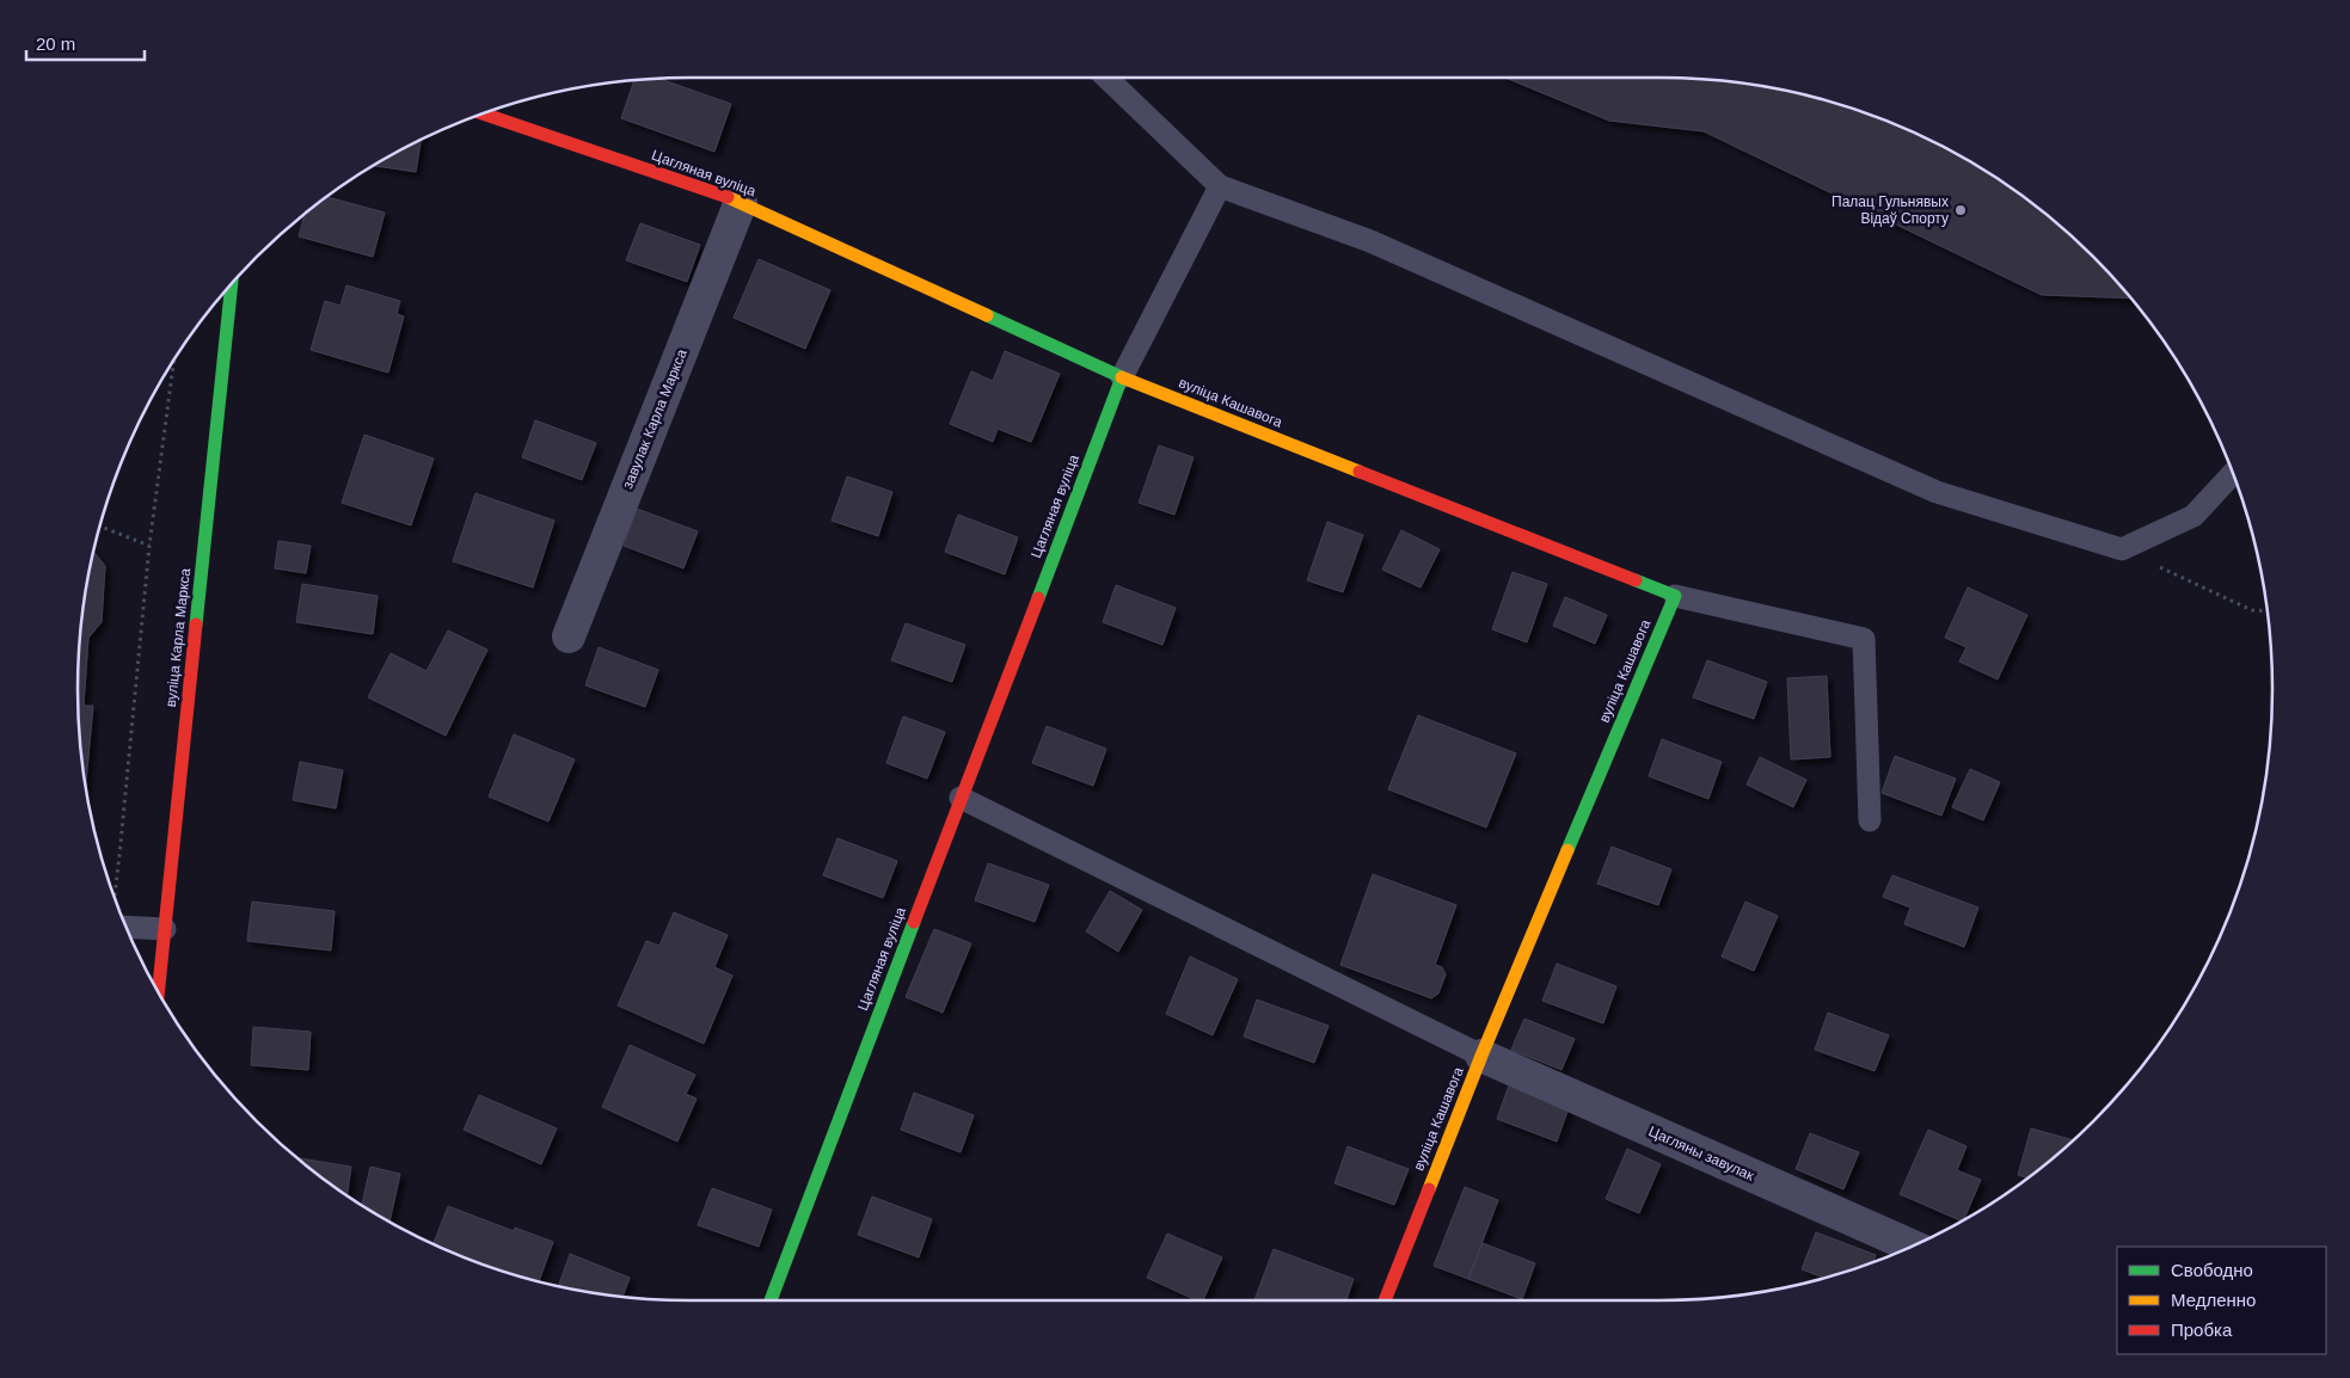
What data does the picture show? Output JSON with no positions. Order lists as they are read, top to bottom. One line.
{"streets":{"street":["Цагляная вуліца","вуліца Кашавога","завулак Карла Маркса","вуліца Карла Маркса","Цагляны завулак"]},"crossings":[["Цагляная вуліца","вуліца Кашавога"],["Цагляная вуліца","завулак Карла Маркса"],["вуліца Кашавога","Цагляны завулак"]],"places":["Палац Гульнявых Відаў Спорту"],"legend":["Свободно","Медленно","Пробка"],"scale_bar":"20 m"}
